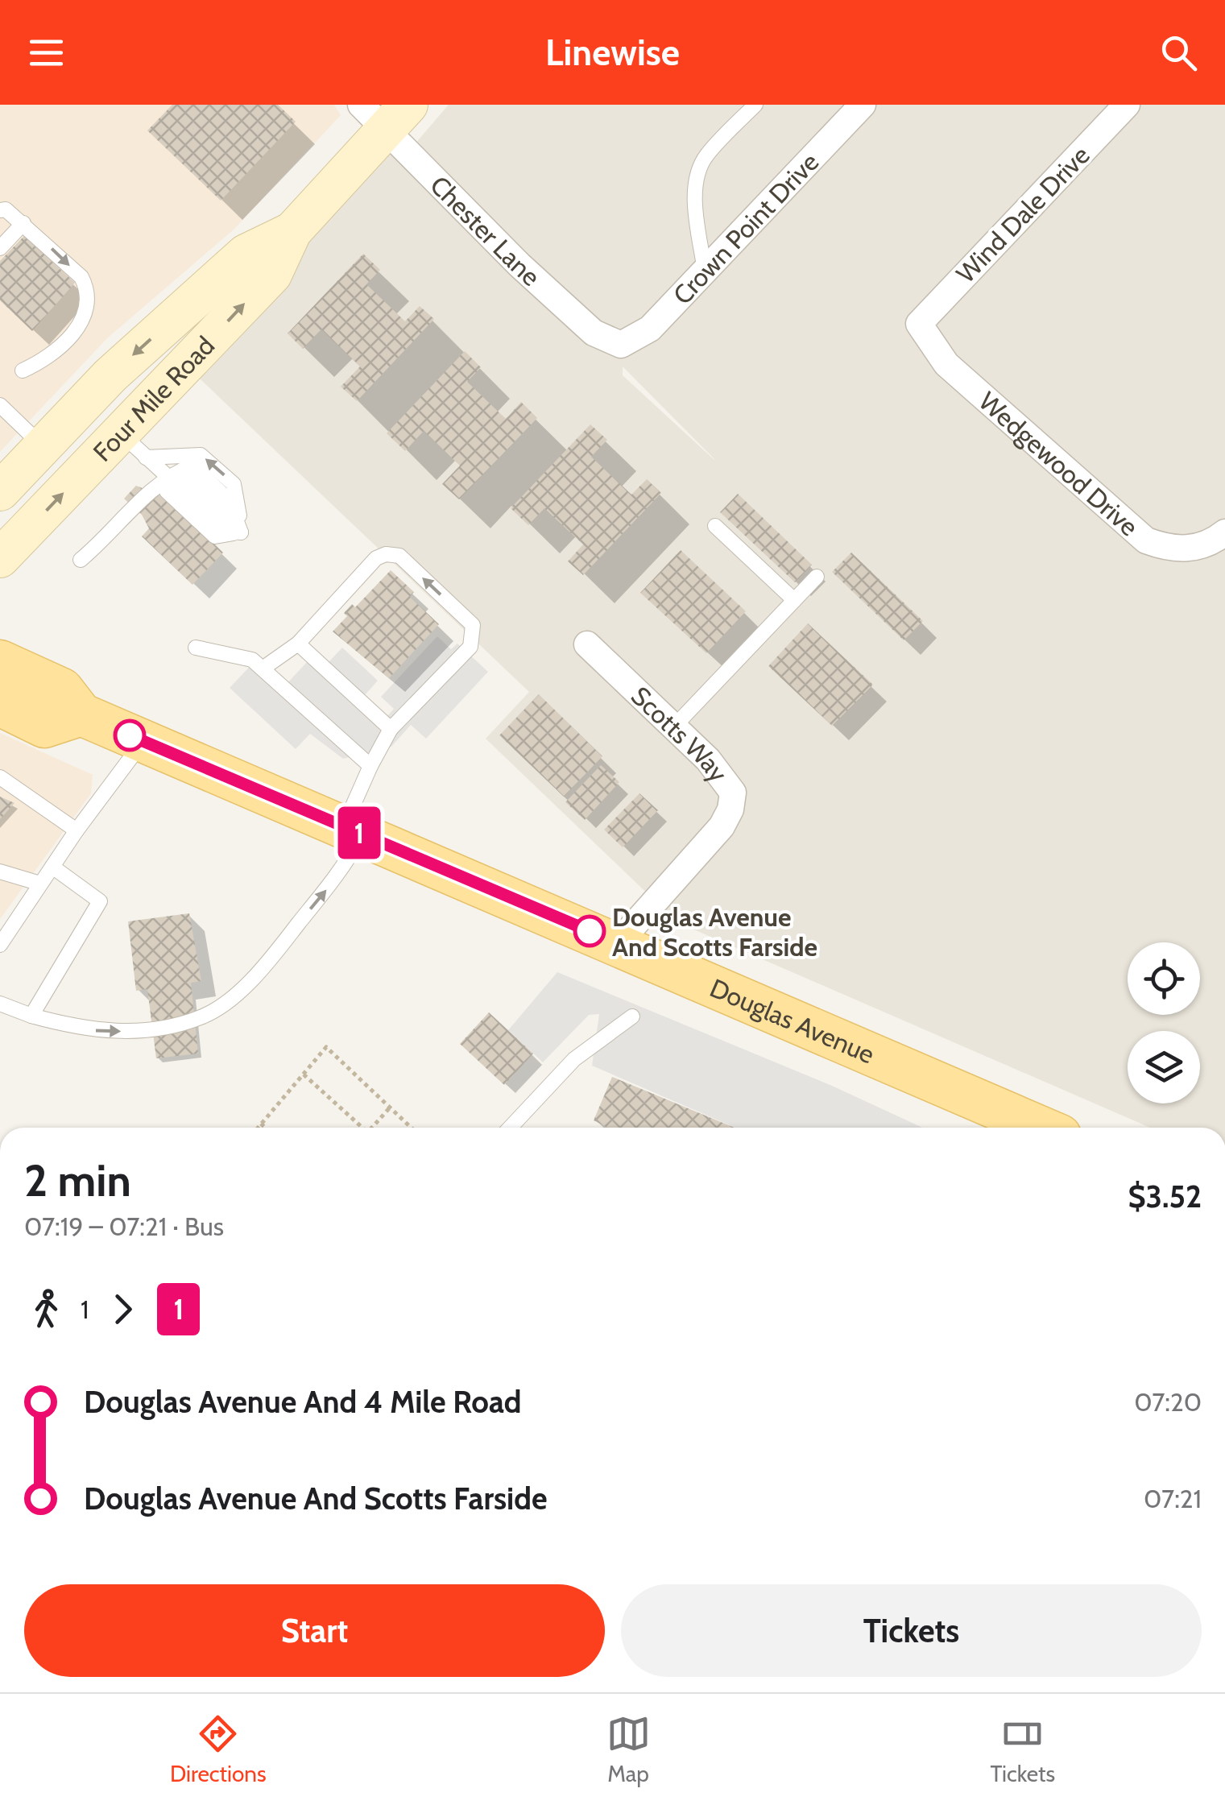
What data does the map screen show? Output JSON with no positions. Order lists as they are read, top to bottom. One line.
{"streets":{"main road":["Four Mile Road","Douglas Avenue"],"street":["Wind Dale Drive","Crown Point Drive","Chester Lane","Wedgewood Drive","Scotts Way"]},"crossings":[["Wind Dale Drive","Wedgewood Drive"],["Crown Point Drive","Chester Lane"],["Chester Lane","Four Mile Road"],["Scotts Way","Douglas Avenue"]],"places":["Douglas Avenue And Scotts Farside"],"lines":["bus line 1"],"page":{"header":"Linewise","on_map":"1","heading":["2 min","07:19 – 07:21 · Bus","$3.52"],"legs":["1","1"],"list":[{"name":"Douglas Avenue And 4 Mile Road","value":"07:20"},{"name":"Douglas Avenue And Scotts Farside","value":"07:21"}],"buttons":["Start","Tickets"],"tabs":["Directions","Map","Tickets"]}}
